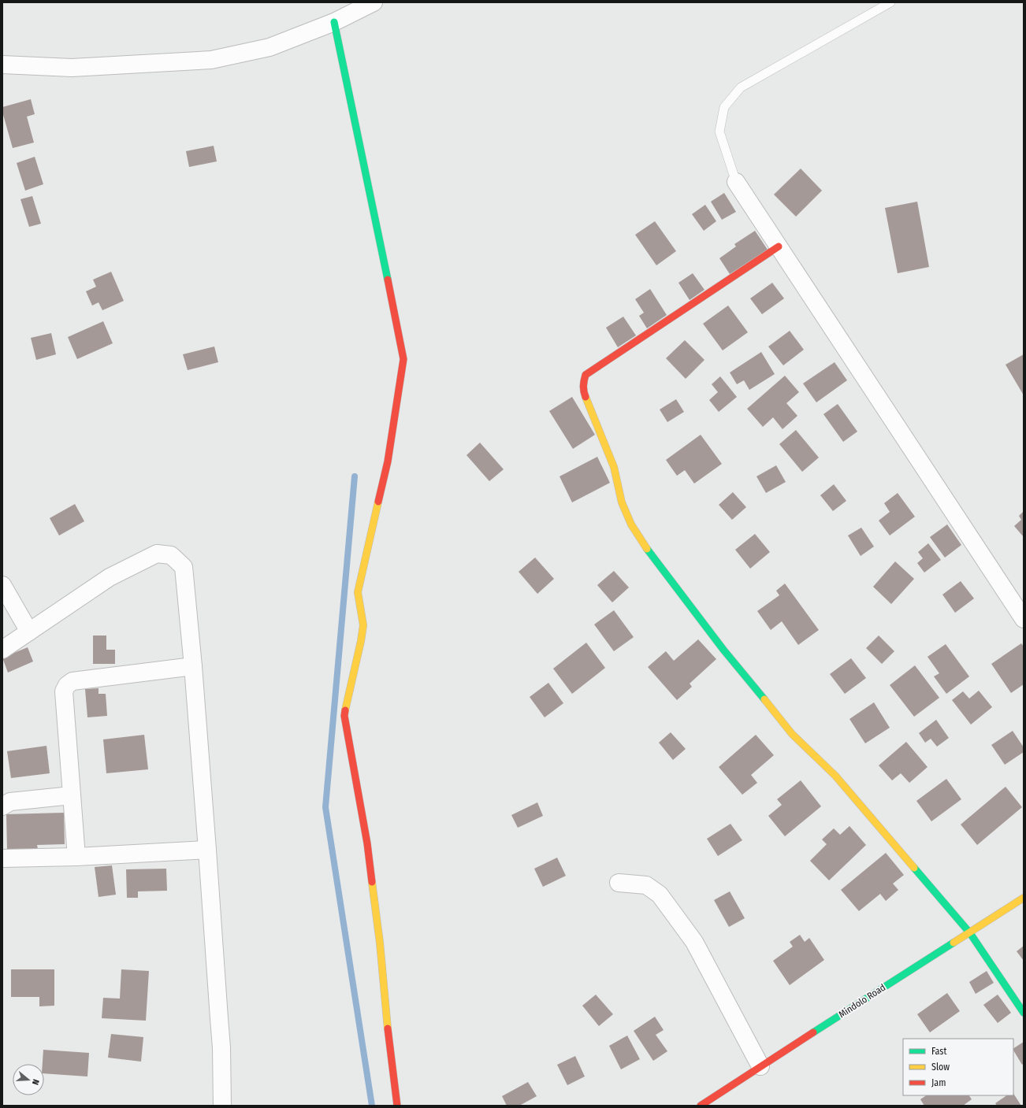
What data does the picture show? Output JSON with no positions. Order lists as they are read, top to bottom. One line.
{"streets":{"street":["Mindolo Road"]},"legend":["Fast","Slow","Jam"],"north":"right"}
